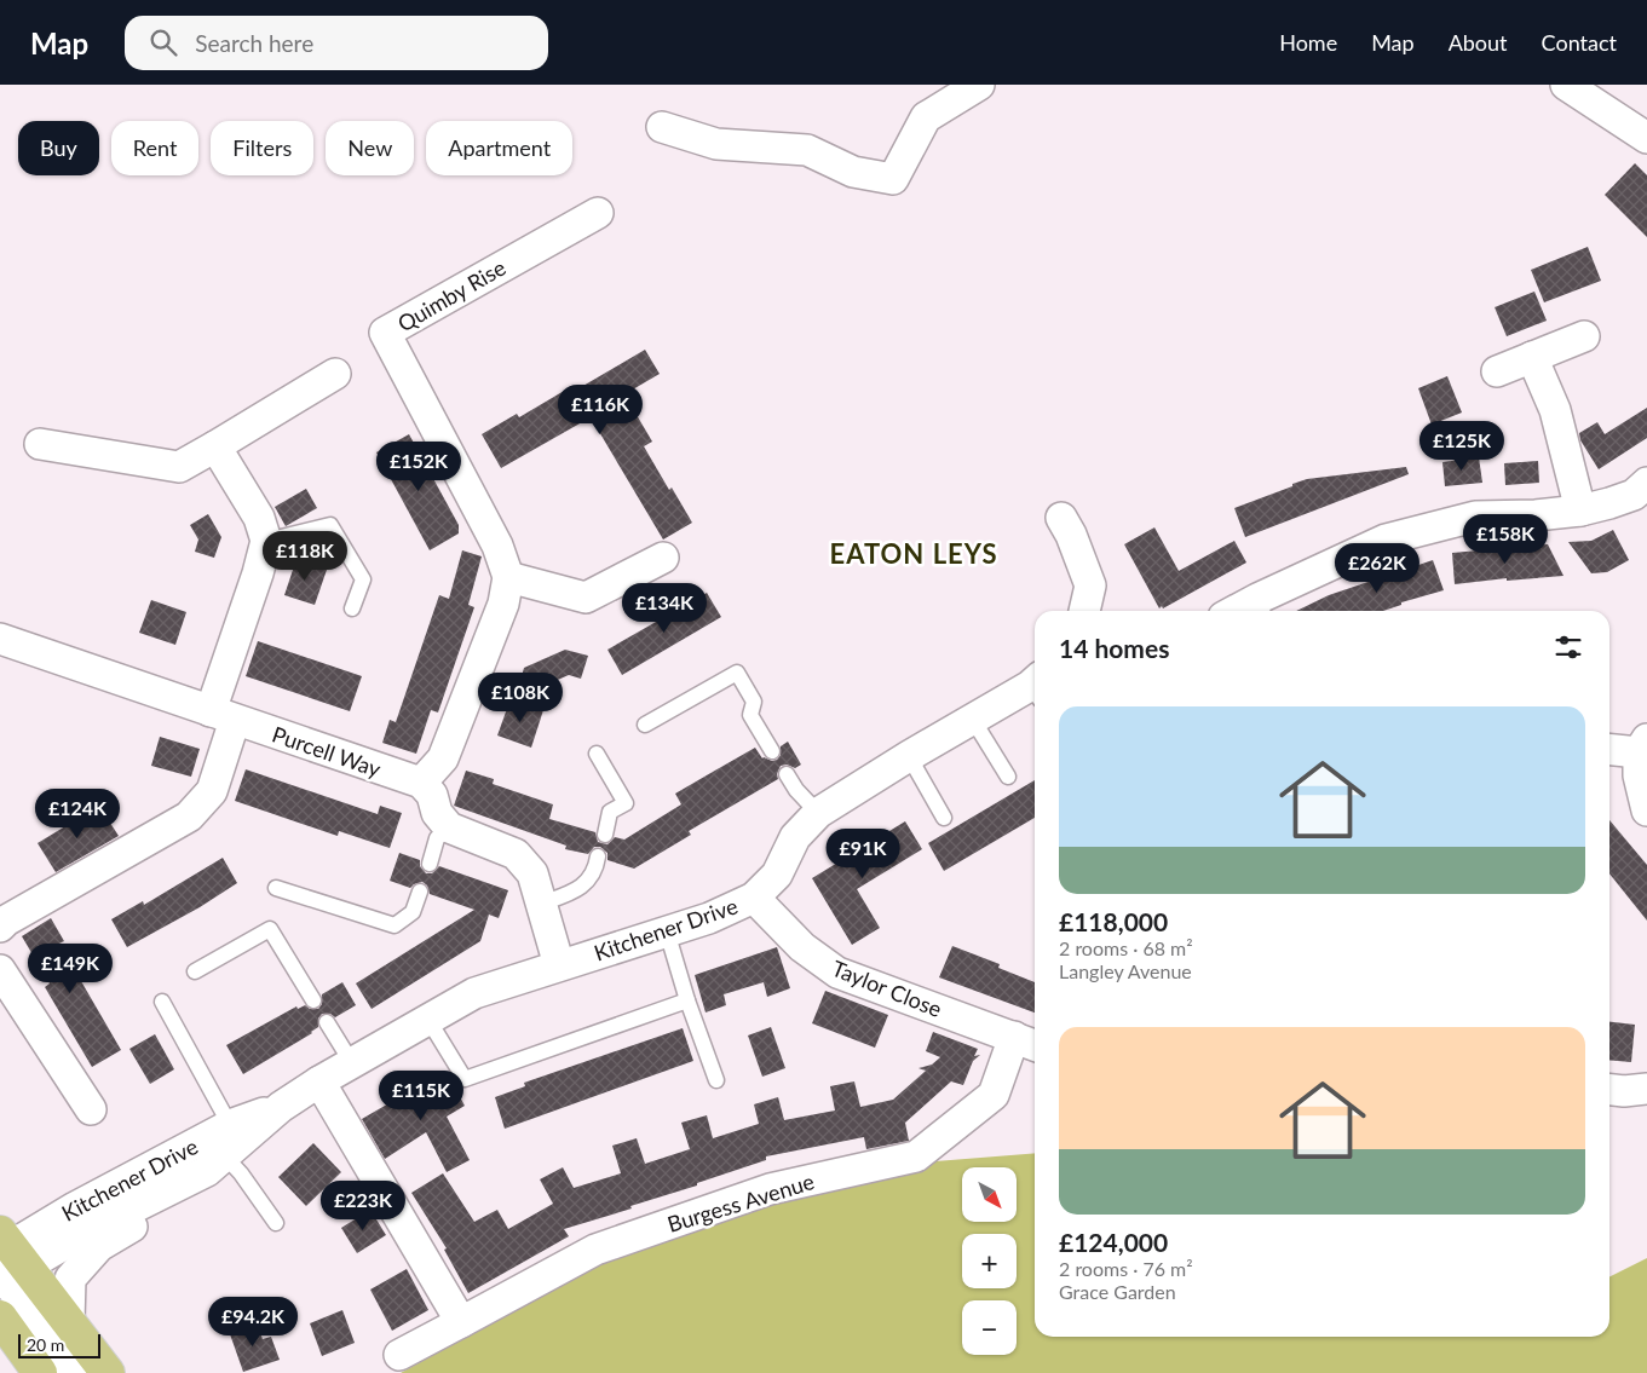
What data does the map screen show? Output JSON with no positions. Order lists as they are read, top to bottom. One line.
{"streets":{"street":["Quimby Rise","Purcell Way","Kitchener Drive","Taylor Close","Burgess Avenue"]},"crossings":[["Kitchener Drive","Taylor Close"],["Taylor Close","Burgess Avenue"]],"districts":["EATON LEYS"],"scale_bar":"20 m","north":"bottom right","page":{"header":"Map","search":"Search here","nav":["Home","Map","About","Contact"],"chip":["Buy","Rent","Filters","New","Apartment"],"price":["£116K","£125K","£152K","£158K","£118K","£262K","£134K","£108K","£124K","£91K","£149K","£115K","£223K","£94.2K"],"heading":"14 homes","list":[{"name":"£118,000","note":"2 rooms · 68 m² · Langley Avenue"},{"name":"£124,000","note":"2 rooms · 76 m² · Grace Garden"}],"map_buttons":["+","−"],"scale":"20 m"}}
